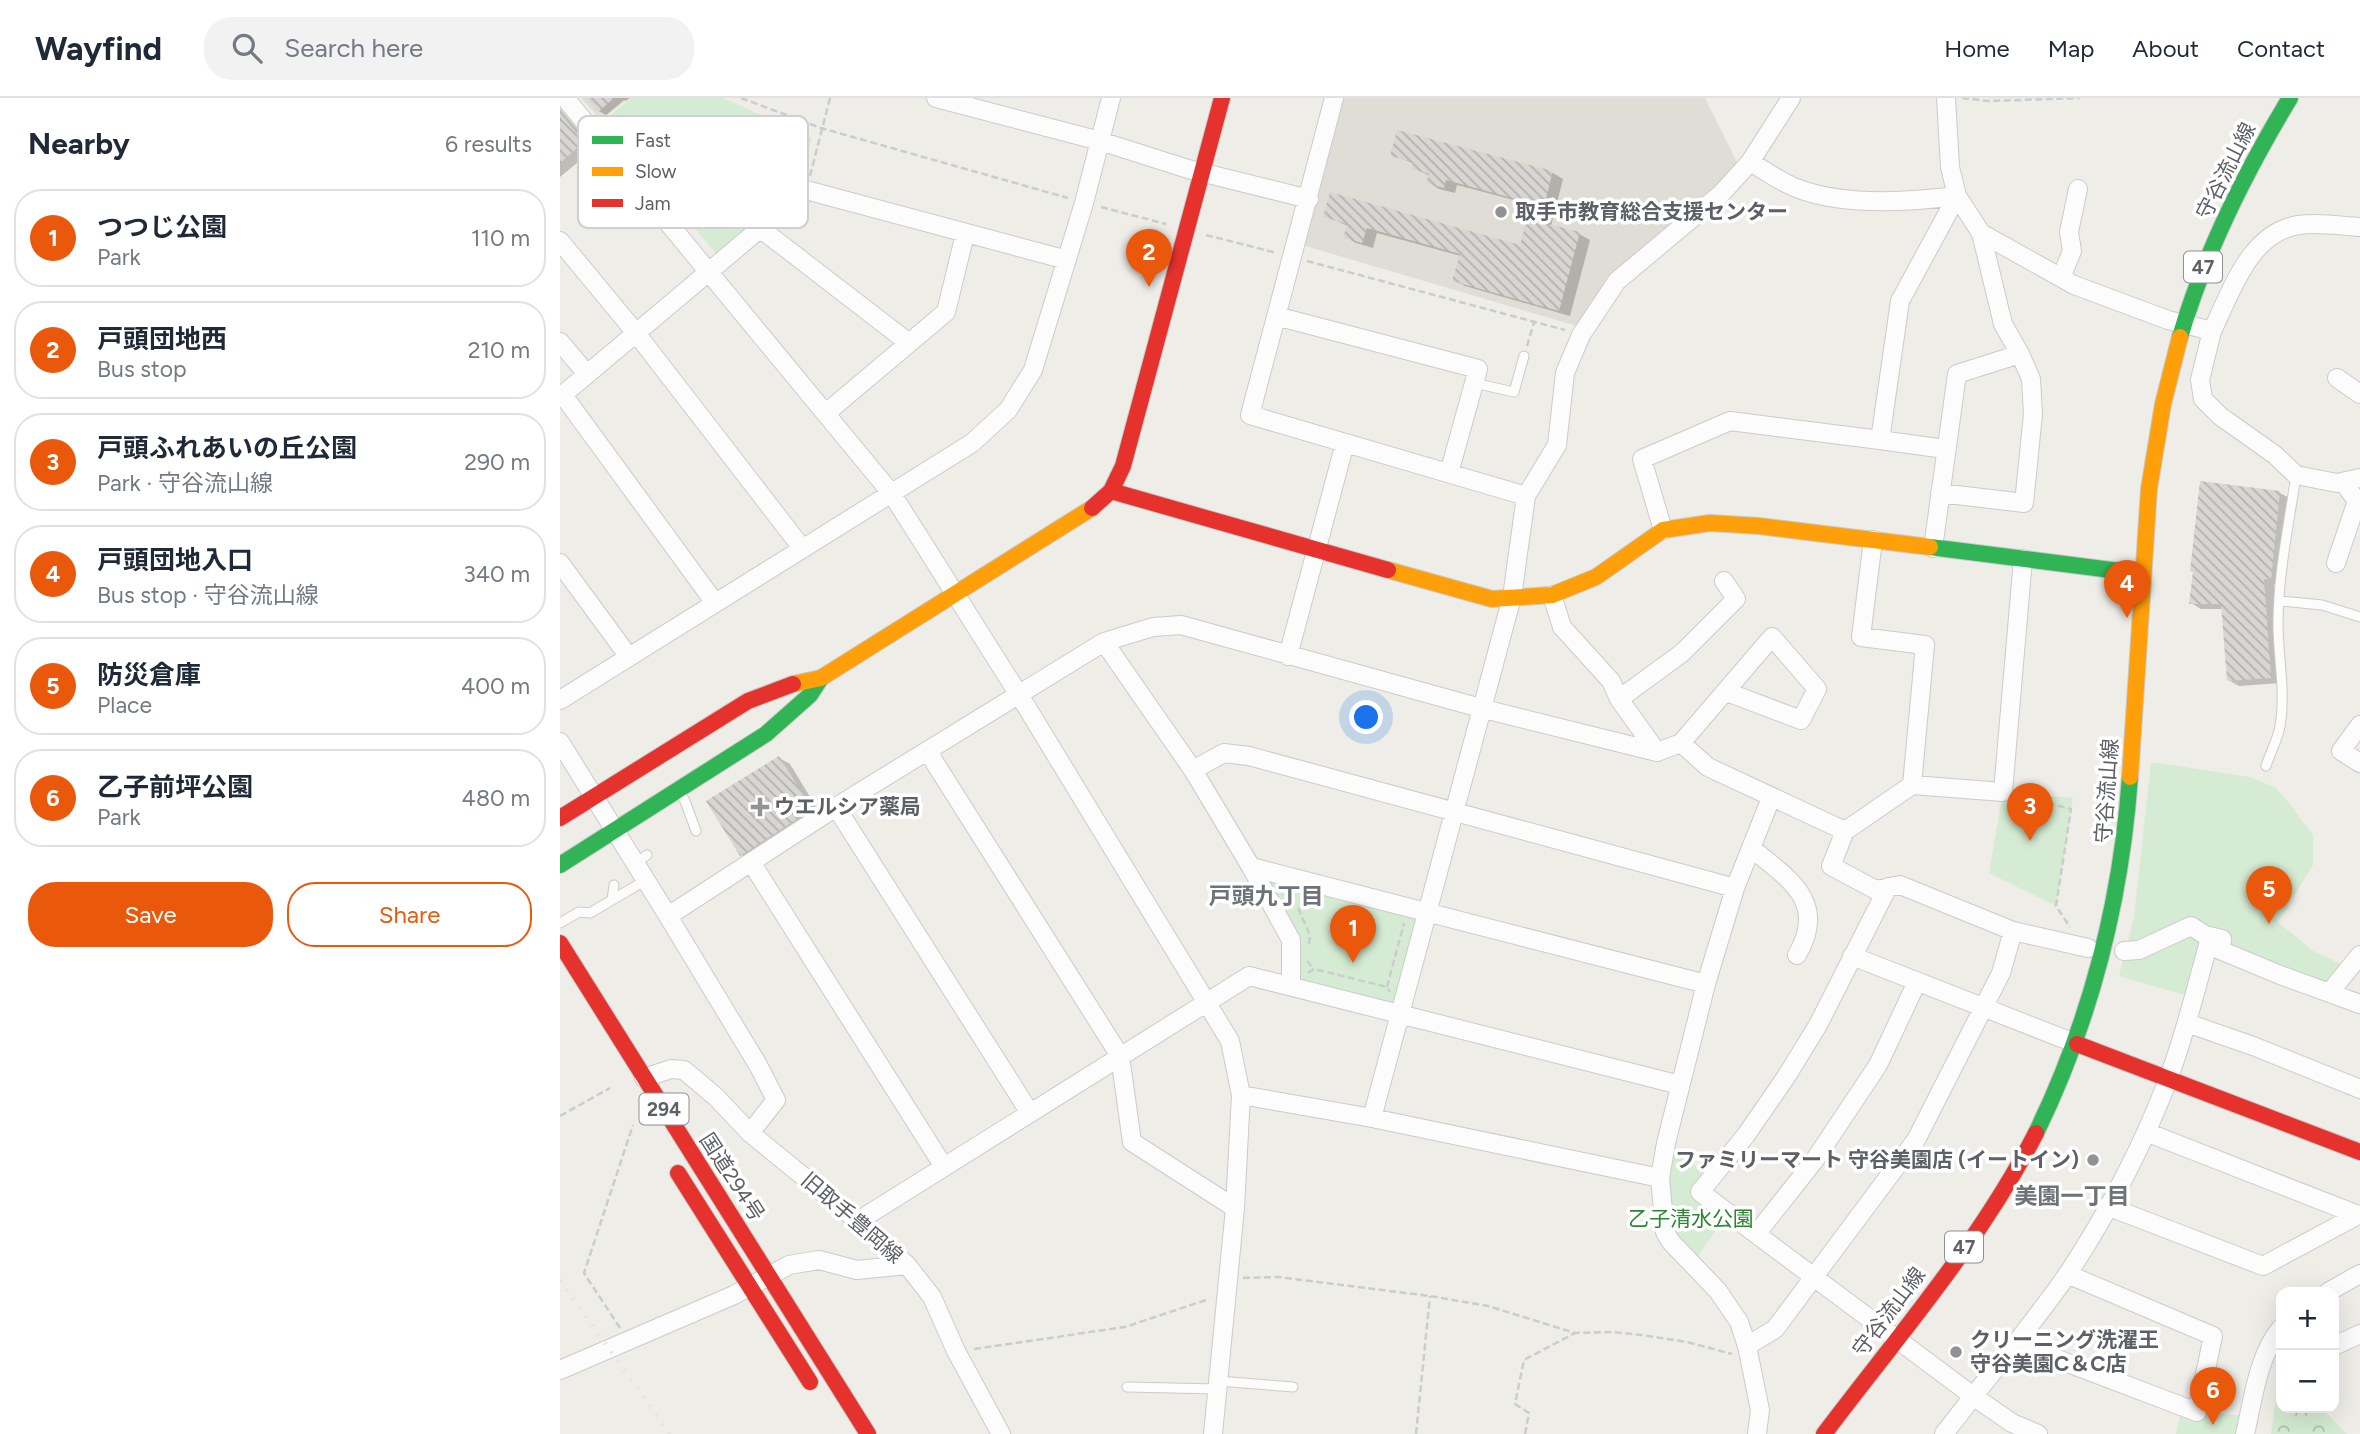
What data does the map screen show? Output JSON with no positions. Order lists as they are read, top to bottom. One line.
{"streets":{"main road":["守谷流山線","47","294","国道294号"],"street":["旧取手豊岡線"]},"crossings":[["国道294号","旧取手豊岡線"]],"districts":["戸頭九丁目","美園一丁目"],"parks":["乙子清水公園"],"places":{"other":["取手市教育総合支援センター","ファミリーマート 守谷美園店 (イートイン)","クリーニング洗濯王 守谷美園C＆C店"],"health":["ウエルシア薬局"]},"legend":["Fast","Slow","Jam"],"page":{"header":"Wayfind","search":"Search here","nav":["Home","Map","About","Contact"],"heading":["Nearby","6 results"],"list":[{"mark":"1","name":"つつじ公園","note":"Park","value":"110 m"},{"mark":"2","name":"戸頭団地西","note":"Bus stop","value":"210 m"},{"mark":"3","name":"戸頭ふれあいの丘公園","note":"Park · 守谷流山線","value":"290 m"},{"mark":"4","name":"戸頭団地入口","note":"Bus stop · 守谷流山線","value":"340 m"},{"mark":"5","name":"防災倉庫","note":"Place","value":"400 m"},{"mark":"6","name":"乙子前坪公園","note":"Park","value":"480 m"}],"pins":["2","4","3","5","1","6"],"buttons":["Save","Share"],"map_buttons":["+","−"]}}
